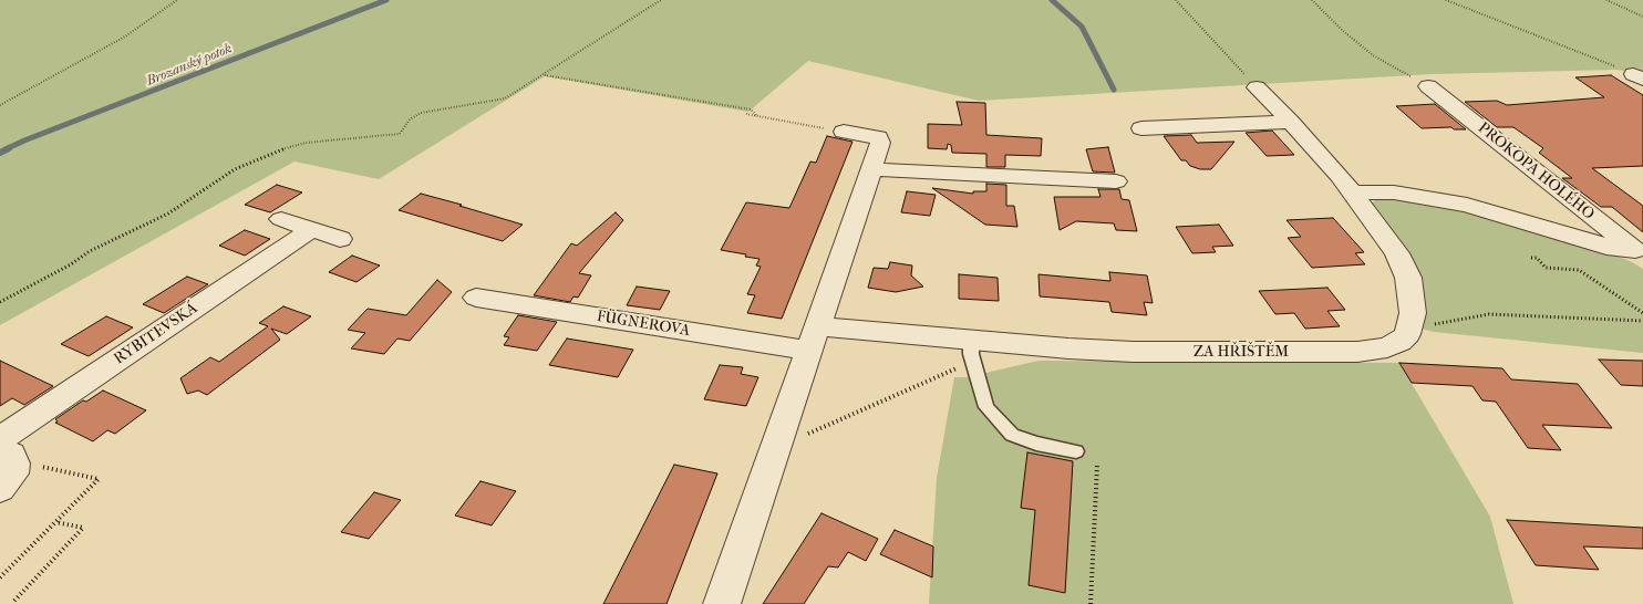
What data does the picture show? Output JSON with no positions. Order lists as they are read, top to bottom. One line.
{"streets":{"street":["PROKOPA HOLÉHO","FÜGNEROVA","RYBITEVSKÁ","ZA HŘIŠTĚM"]},"crossings":[["FÜGNEROVA","ZA HŘIŠTĚM"]],"water":["Brozanský potok"]}
